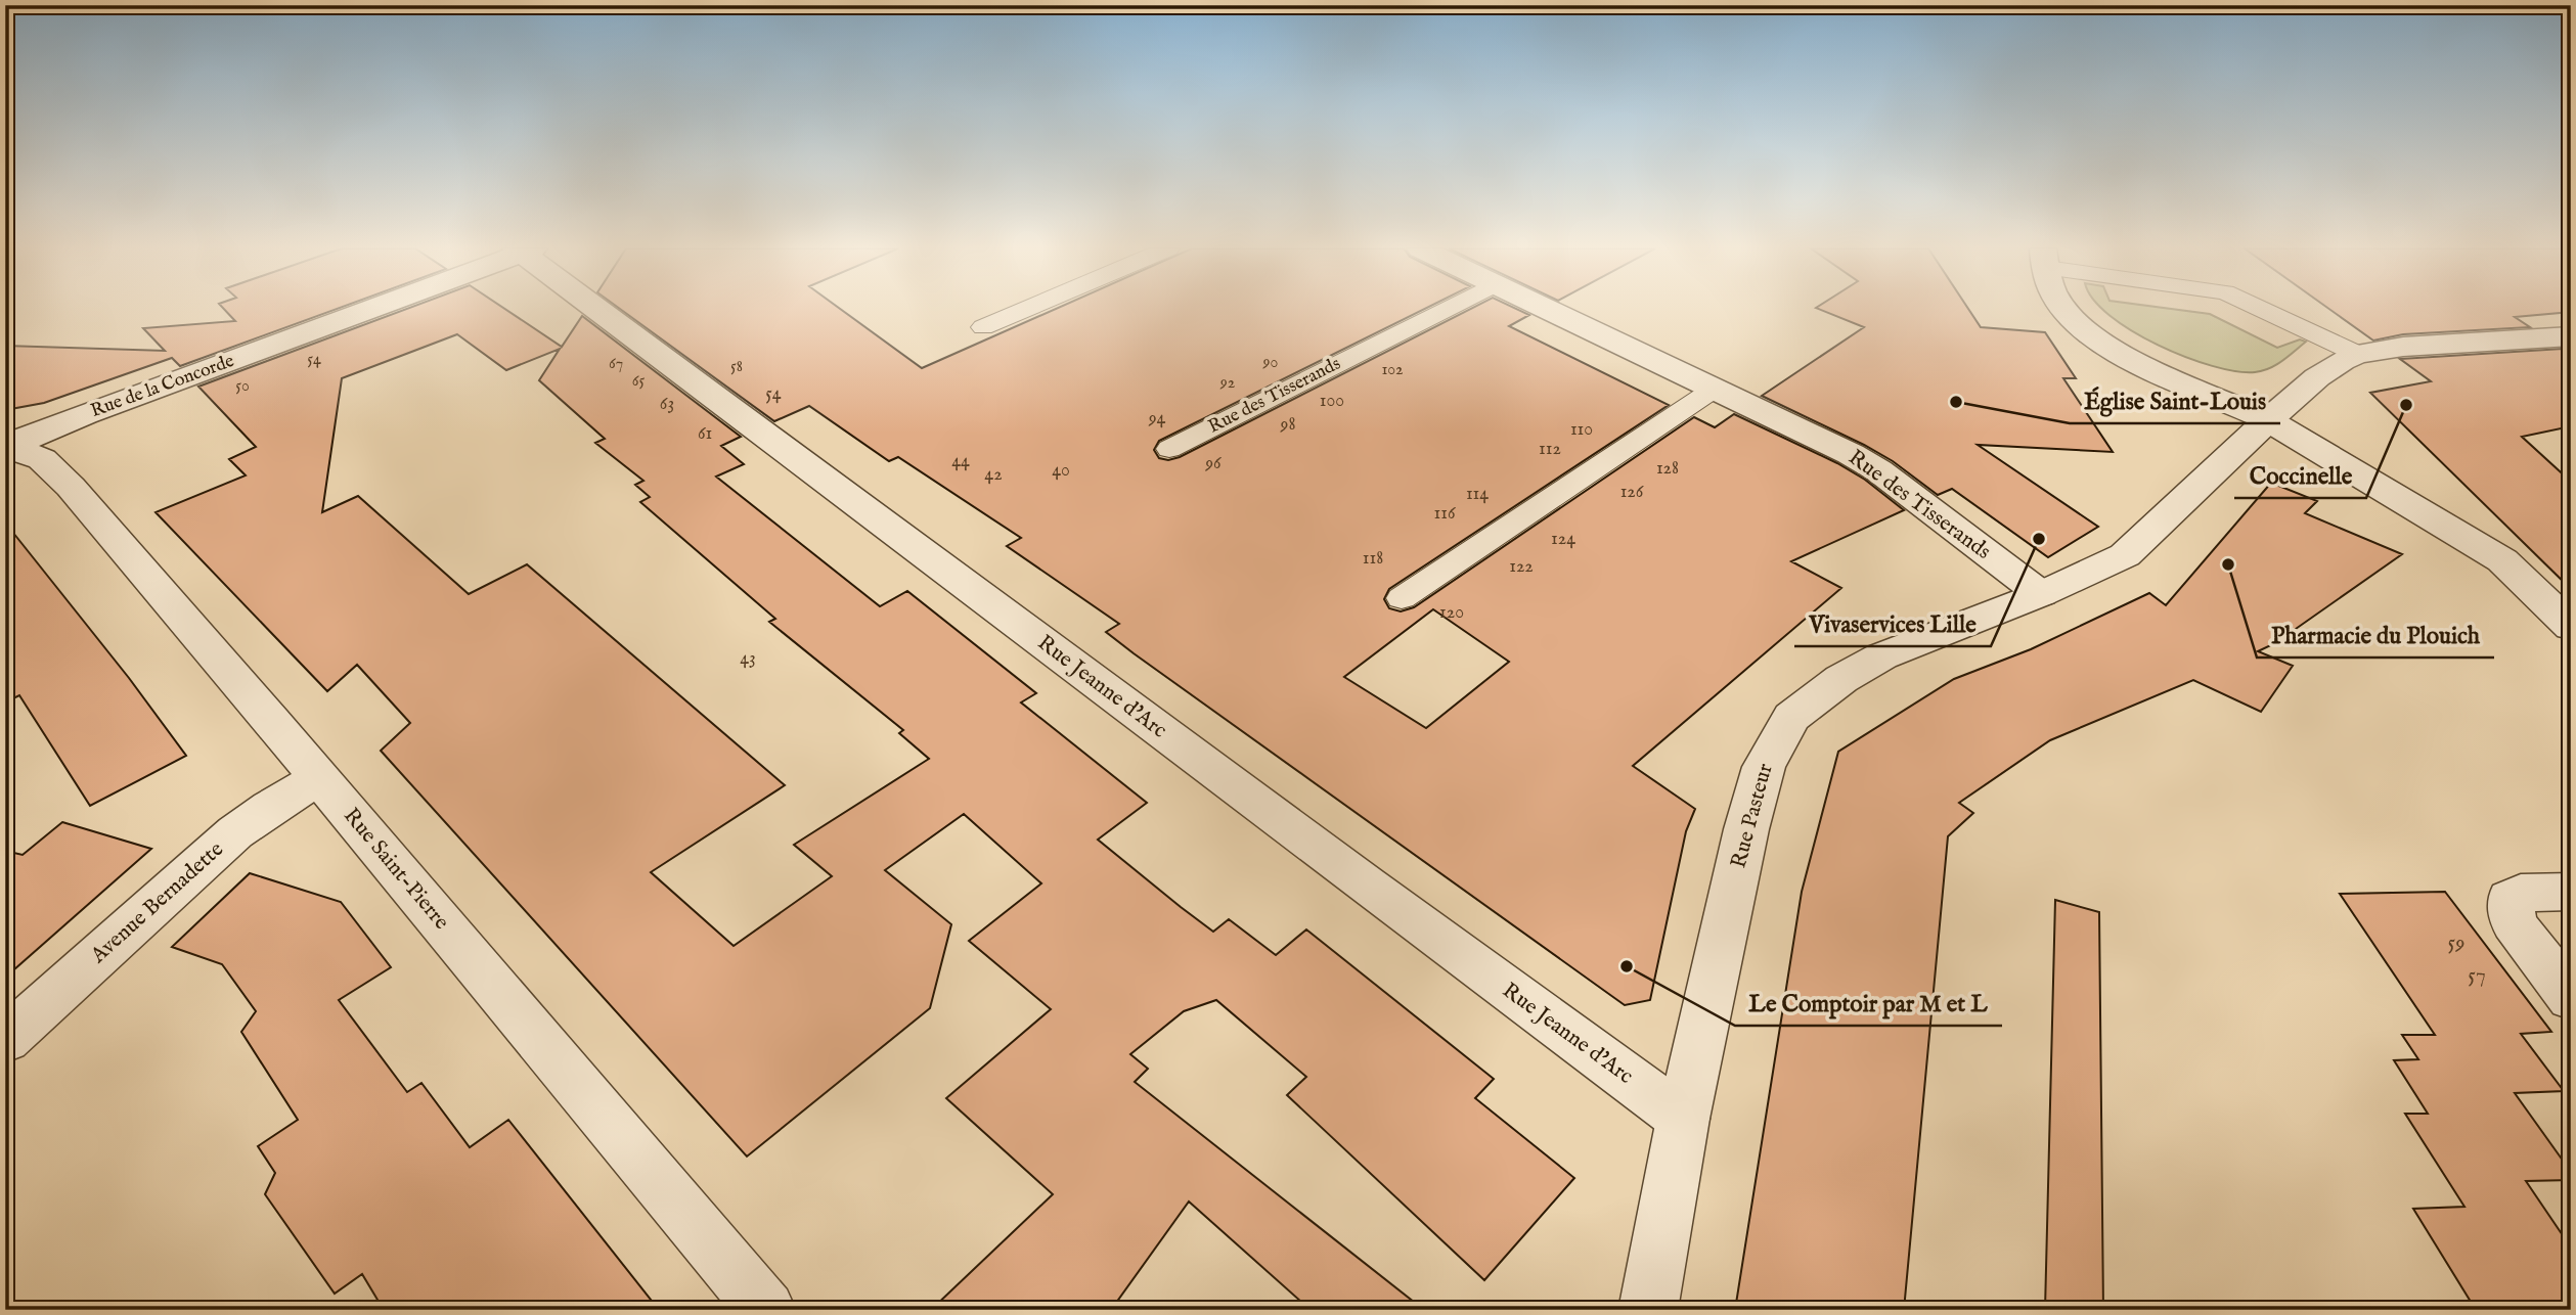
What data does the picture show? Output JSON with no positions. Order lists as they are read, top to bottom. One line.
{"streets":{"street":["Rue de la Concorde","Rue des Tisserands","Rue Jeanne d'Arc","Rue Pasteur","Rue Saint-Pierre","Avenue Bernadette"]},"crossings":[["Rue de la Concorde","Rue Saint-Pierre"],["Rue des Tisserands","Rue Pasteur"],["Rue Jeanne d'Arc","Rue Pasteur"],["Rue Saint-Pierre","Avenue Bernadette"]],"places":["Église Saint-Louis","Coccinelle","Vivaservices Lille","Pharmacie du Plouich","Le Comptoir par M et L"],"house_numbers":["54","90","67","58","102","65","92","50","54","100","63","94","98","110","61","112","44","96","128","40","42","126","114","116","124","118","122","120","43","59","57"]}
